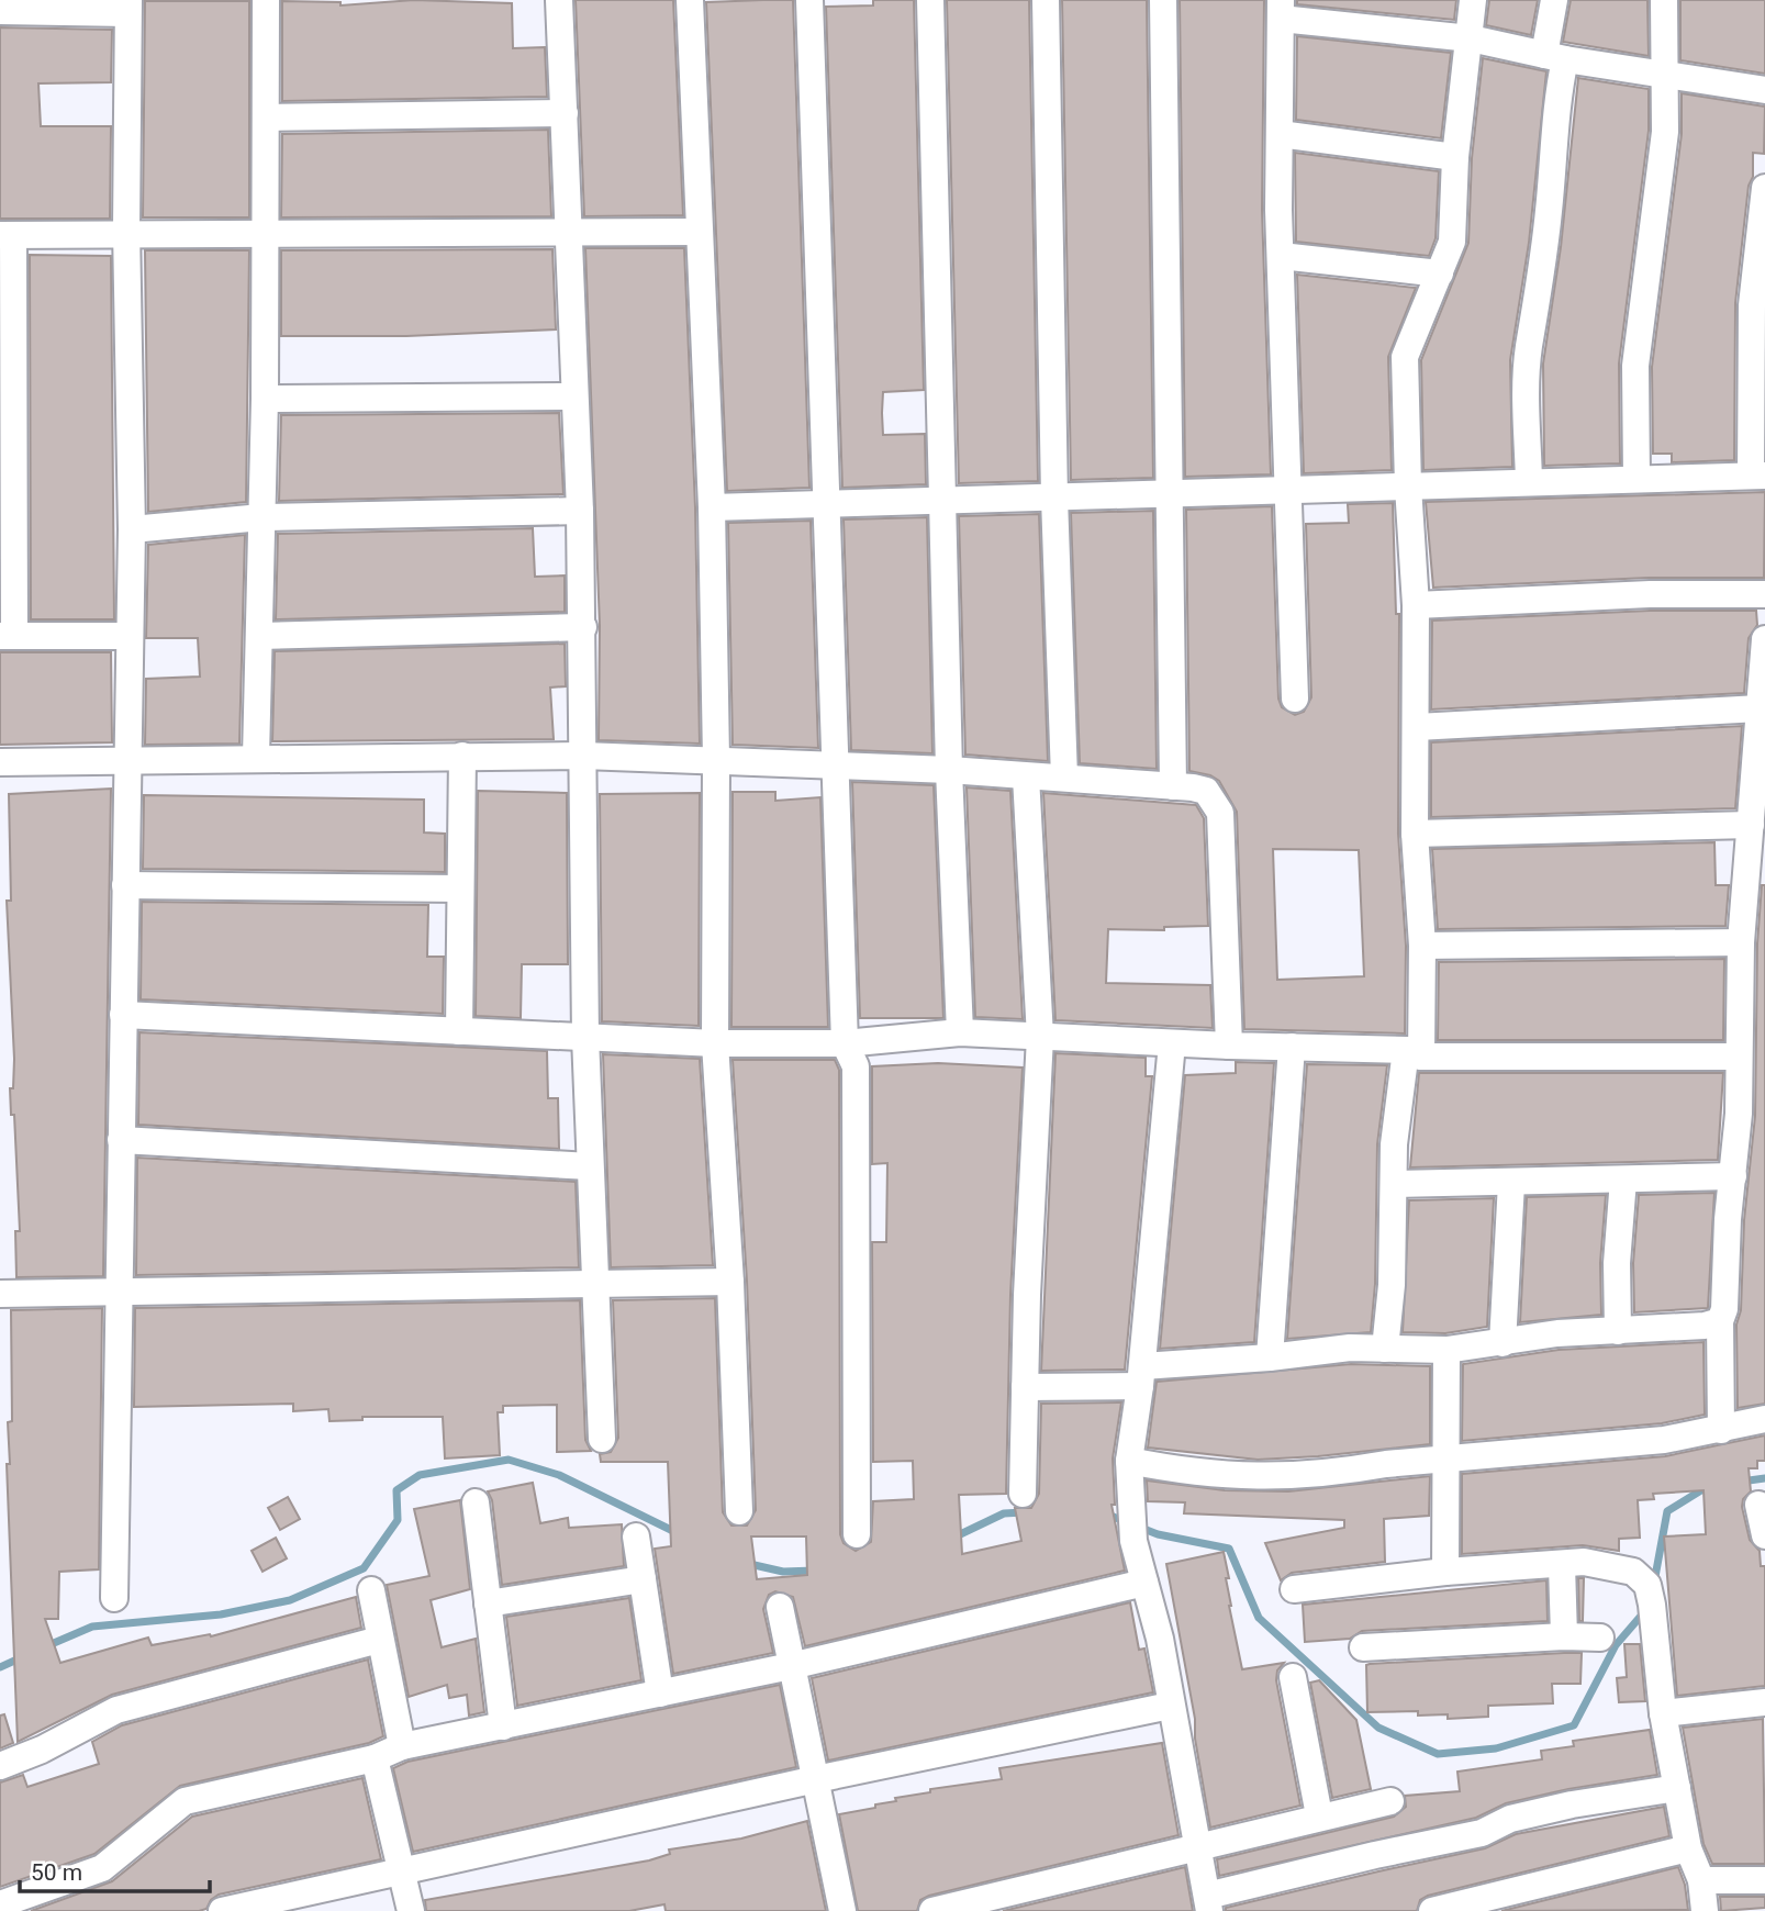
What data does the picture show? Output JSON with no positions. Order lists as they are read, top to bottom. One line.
{"scale_bar":"50 m"}
